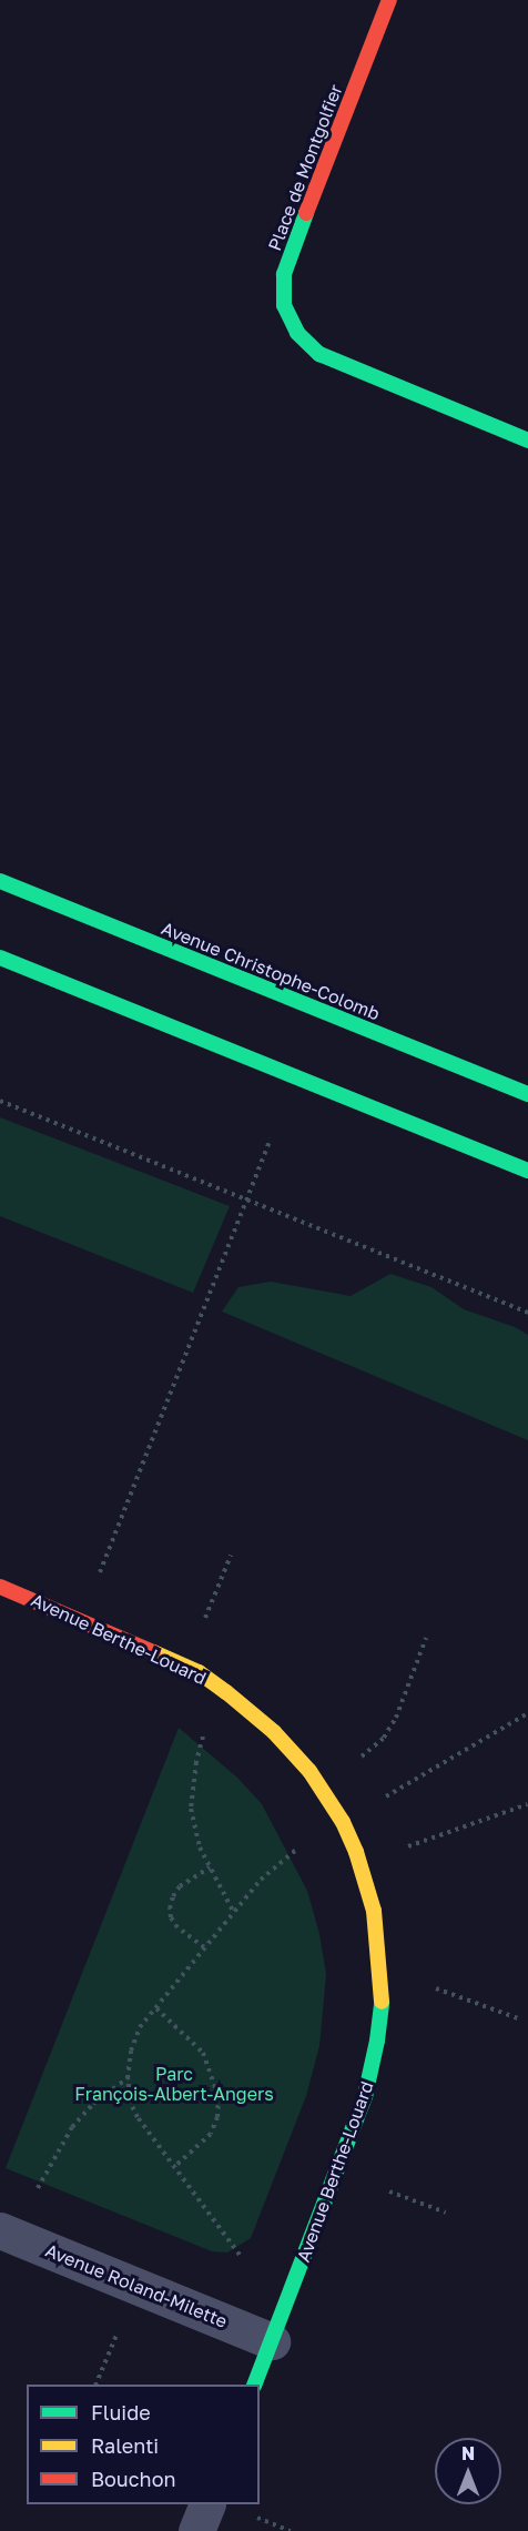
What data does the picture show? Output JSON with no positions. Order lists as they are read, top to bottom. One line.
{"streets":{"street":["Place de Montgolfier","Avenue Christophe-Colomb","Avenue Berthe-Louard","Avenue Roland-Milette"]},"crossings":[["Avenue Berthe-Louard","Avenue Roland-Milette"]],"parks":["Parc François-Albert-Angers"],"legend":["Fluide","Ralenti","Bouchon"],"north":"top"}
